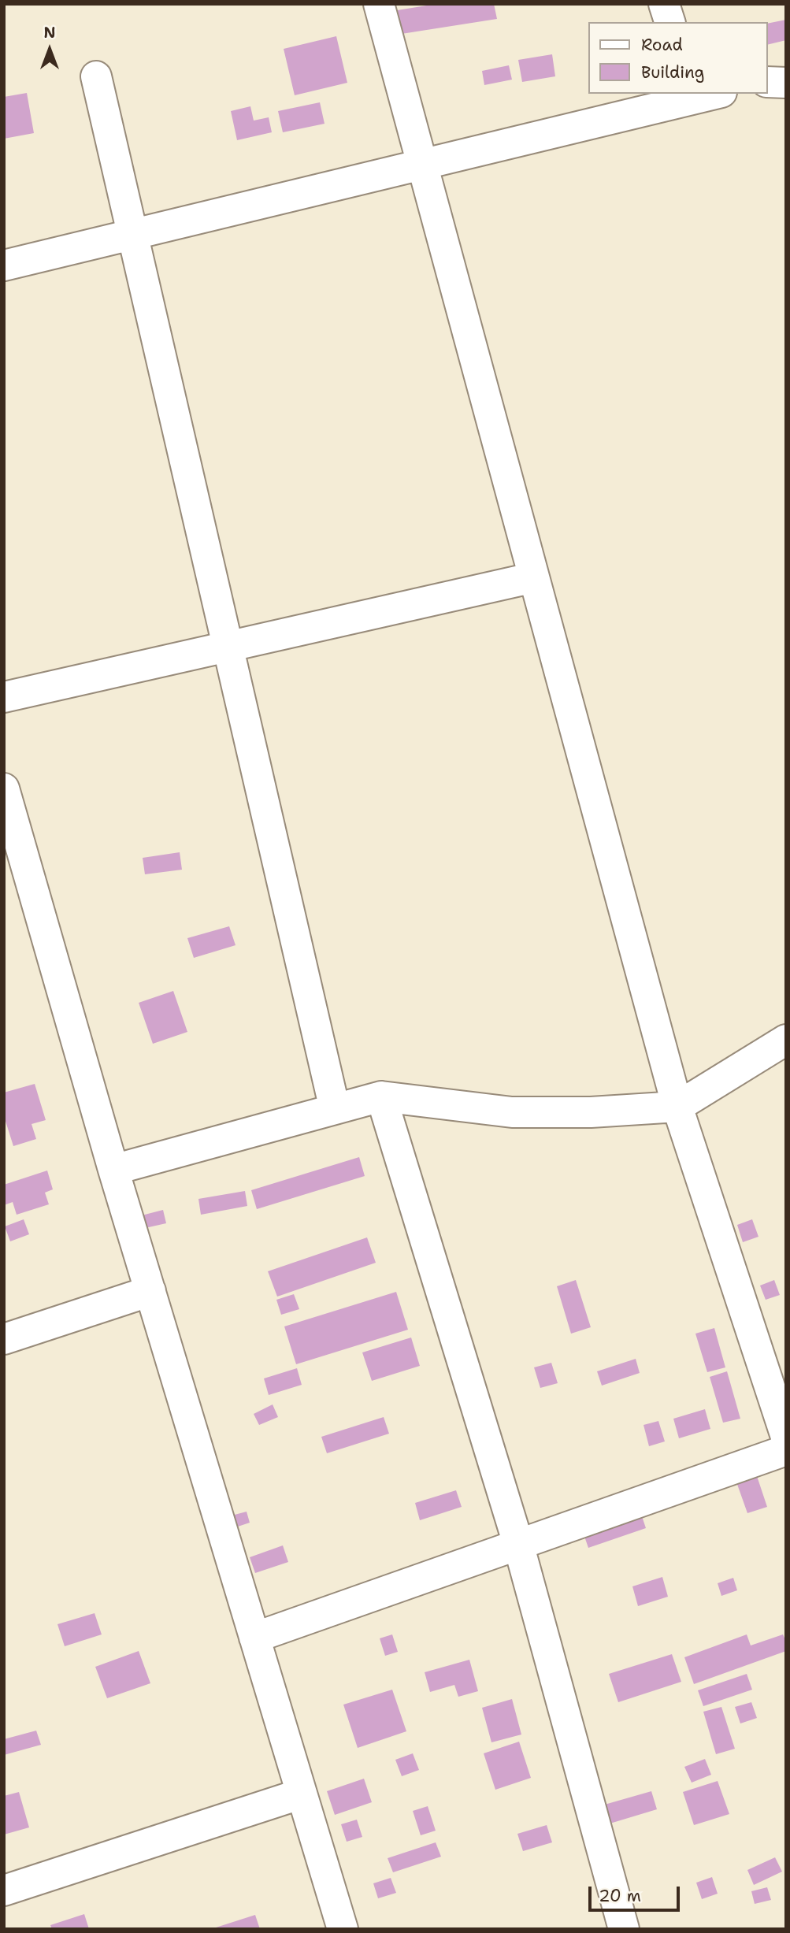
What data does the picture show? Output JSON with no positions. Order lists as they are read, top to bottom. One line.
{"legend":["Road","Building"],"scale_bar":"20 m","north":"top"}
